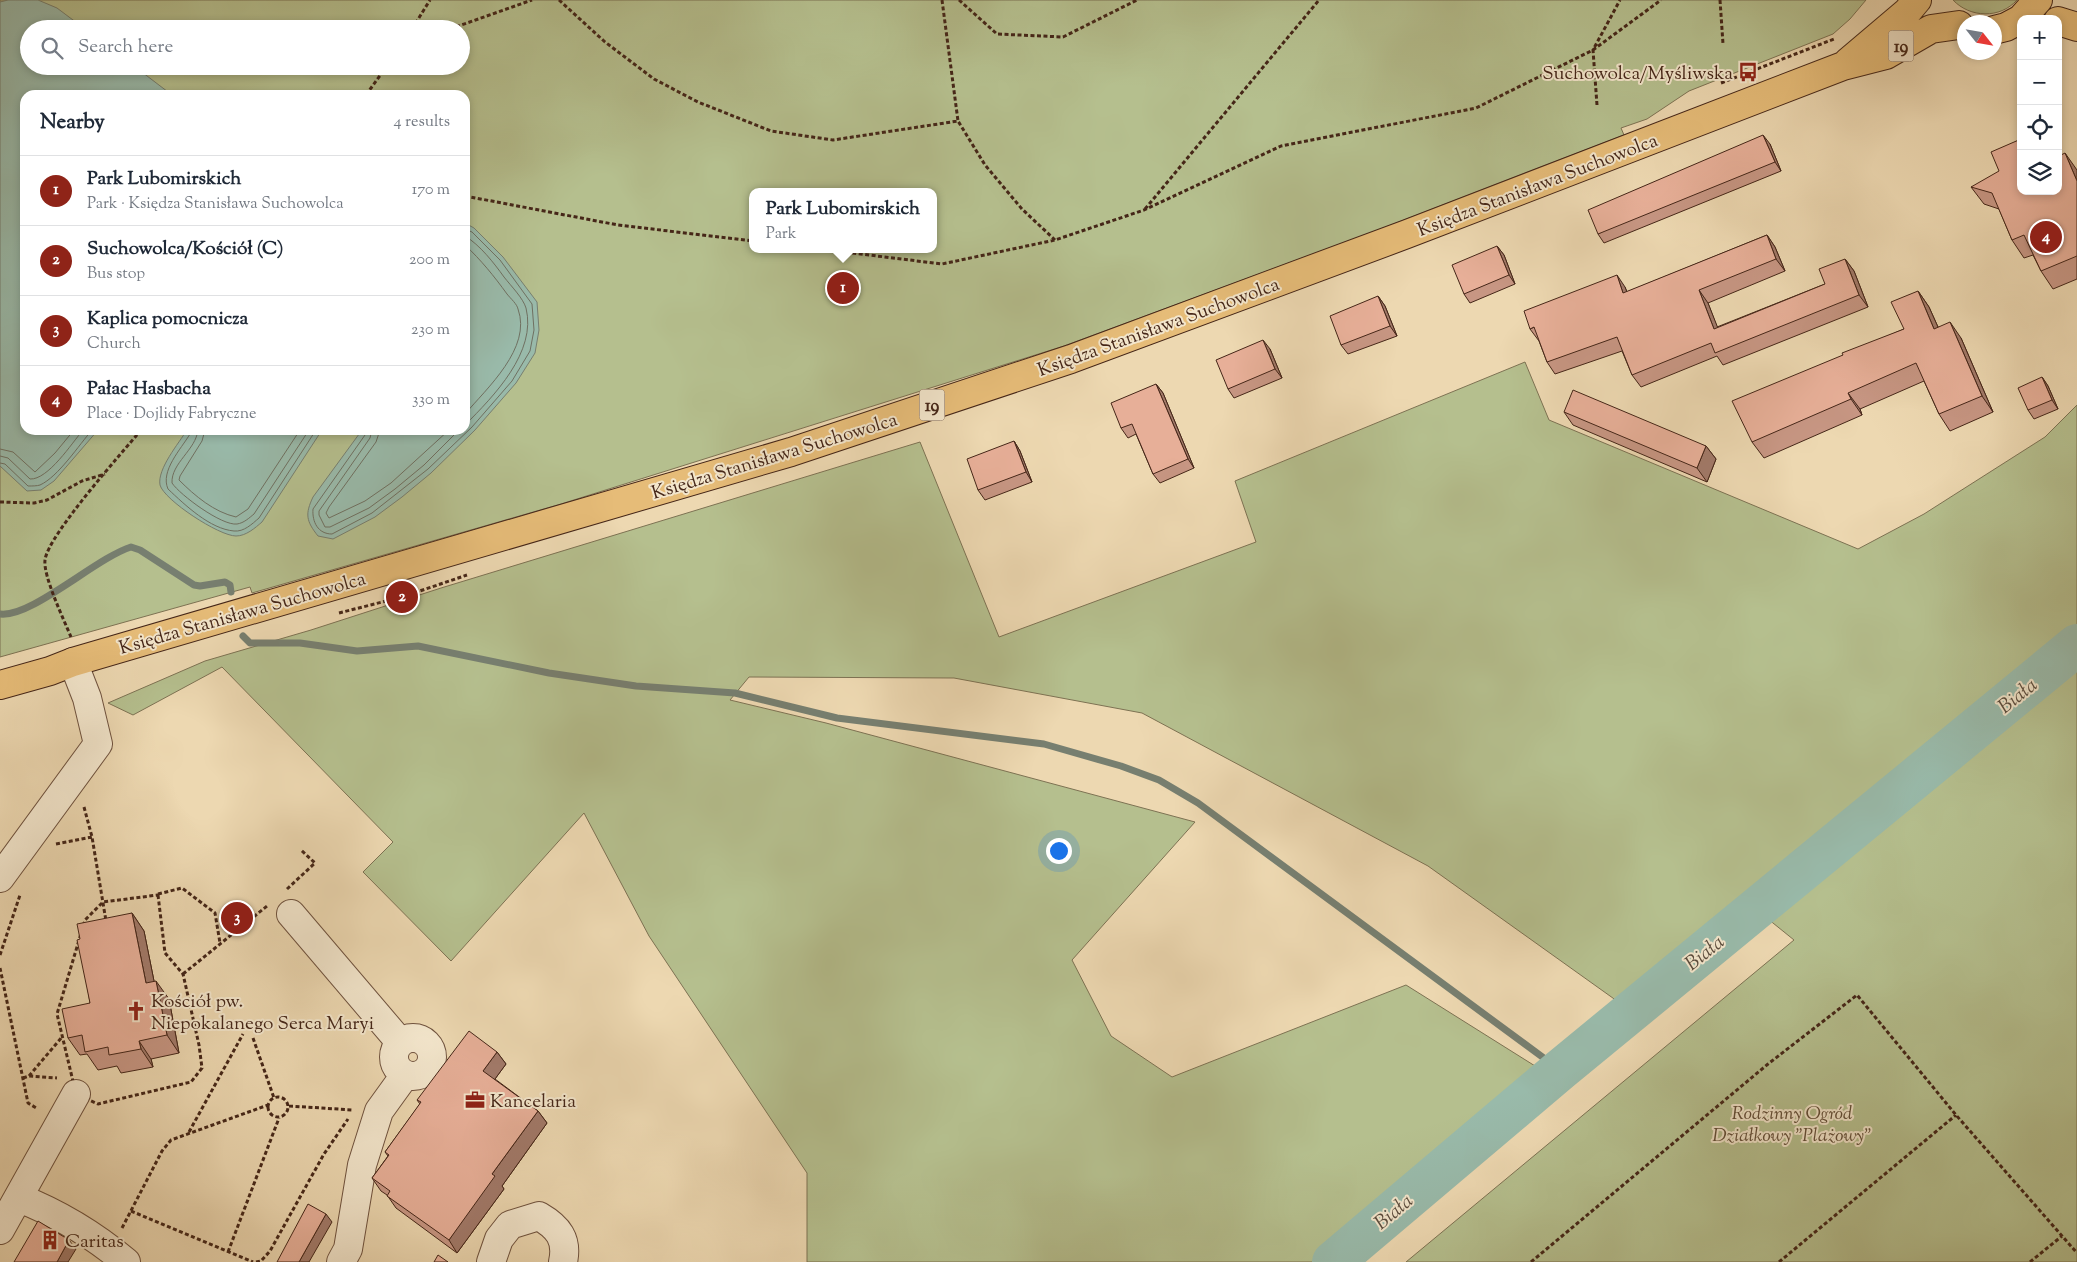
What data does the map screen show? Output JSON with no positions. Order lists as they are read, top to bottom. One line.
{"streets":{"highway":["19","Księdza Stanisława Suchowolca"]},"water":["Biała"],"parks":["Rodzinny Ogród Działkowy \"Plażowy\""],"places":{"bus stop":["Suchowolca/Myśliwska"],"church":["Kościół pw. Niepokalanego Serca Maryi"],"office":["Kancelaria"],"building":["Caritas"]},"north":"bottom right","page":{"map_buttons":["+","−"],"search":"Search here","heading":["Nearby","4 results"],"list":[{"mark":"1","name":"Park Lubomirskich","note":"Park · Księdza Stanisława Suchowolca","value":"170 m"},{"mark":"2","name":"Suchowolca/Kościół (C)","note":"Bus stop","value":"200 m"},{"mark":"3","name":"Kaplica pomocnicza","note":"Church","value":"230 m"},{"mark":"4","name":"Pałac Hasbacha","note":"Place · Dojlidy Fabryczne","value":"330 m"}],"popup":["Park Lubomirskich","Park"],"pins":["4","1","2","3"]}}
